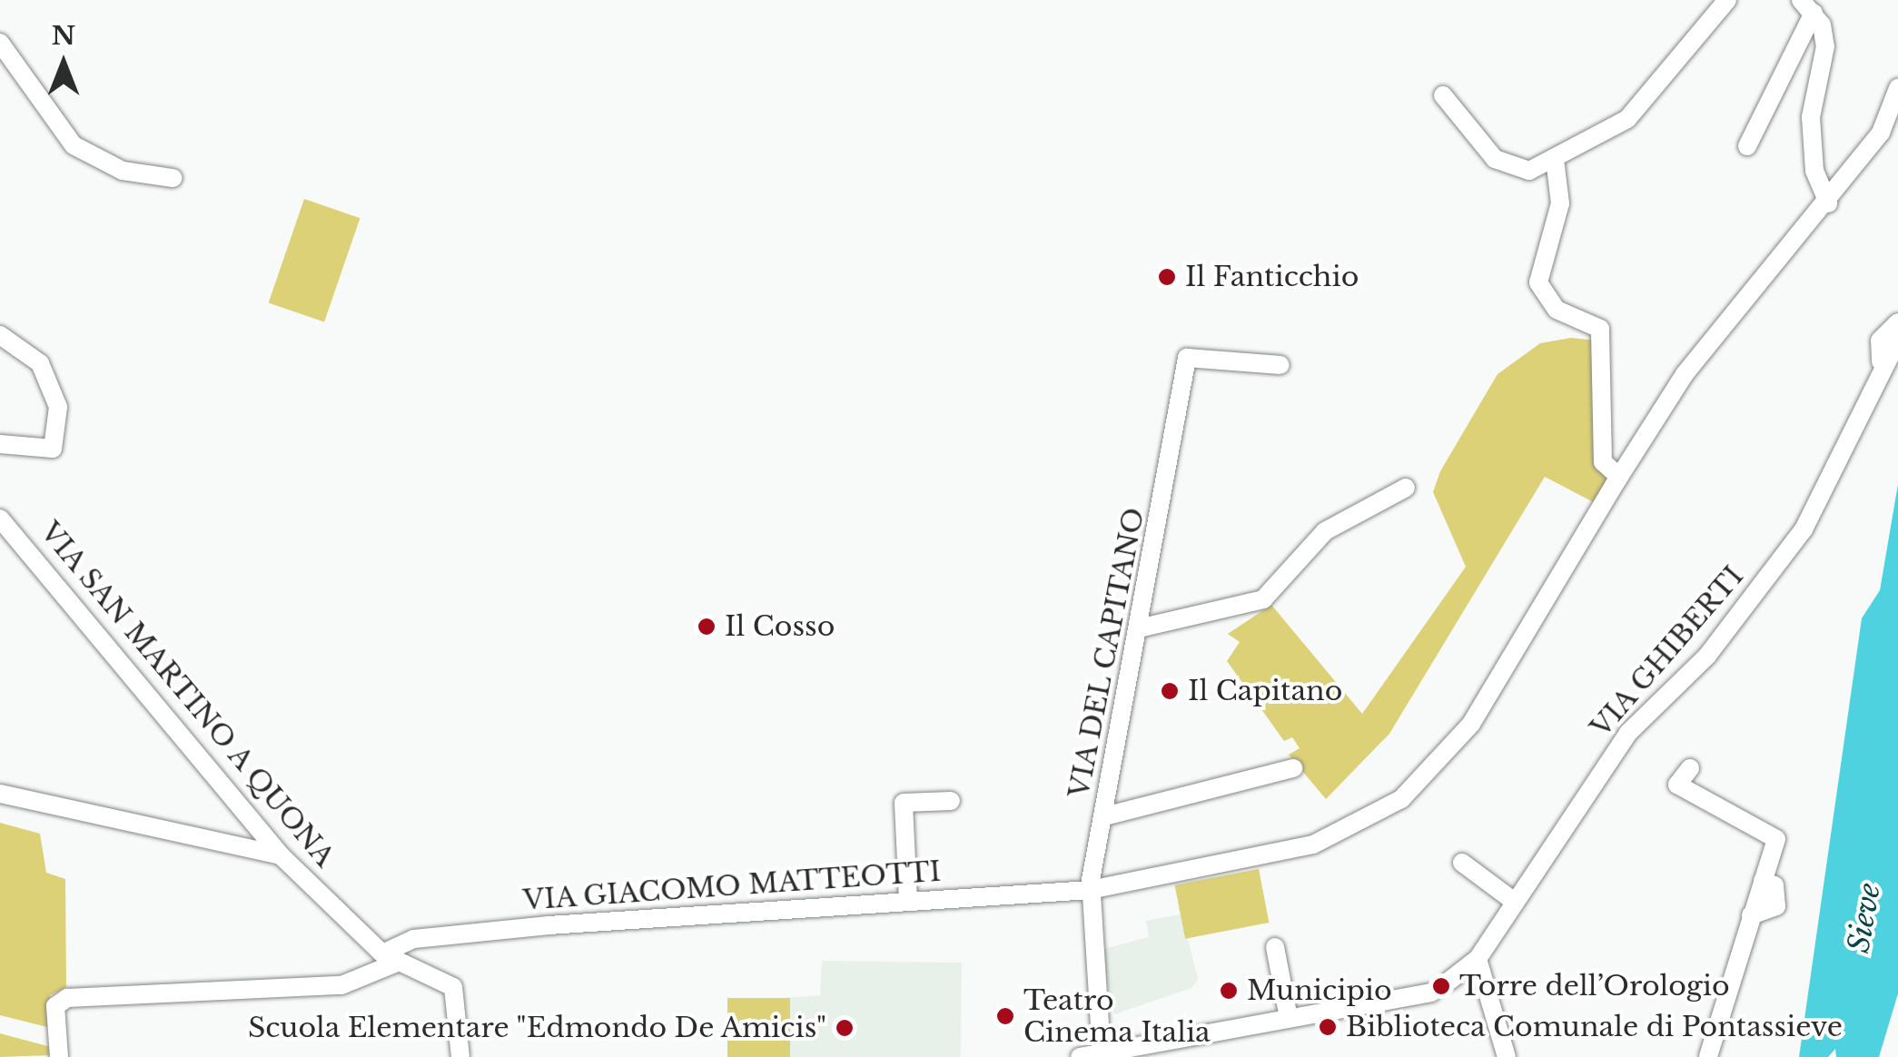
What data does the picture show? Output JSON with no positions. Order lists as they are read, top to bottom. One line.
{"streets":{"street":["VIA GHIBERTI","VIA DEL CAPITANO","VIA SAN MARTINO A QUONA","VIA GIACOMO MATTEOTTI"]},"crossings":[["VIA DEL CAPITANO","VIA GIACOMO MATTEOTTI"],["VIA SAN MARTINO A QUONA","VIA GIACOMO MATTEOTTI"]],"water":["Sieve"],"places":["Il Fanticchio","Il Cosso","Il Capitano","Torre dell’Orologio","Municipio","Teatro Cinema Italia","Biblioteca Comunale di Pontassieve","Scuola Elementare \"Edmondo De Amicis\""],"north":"top"}
